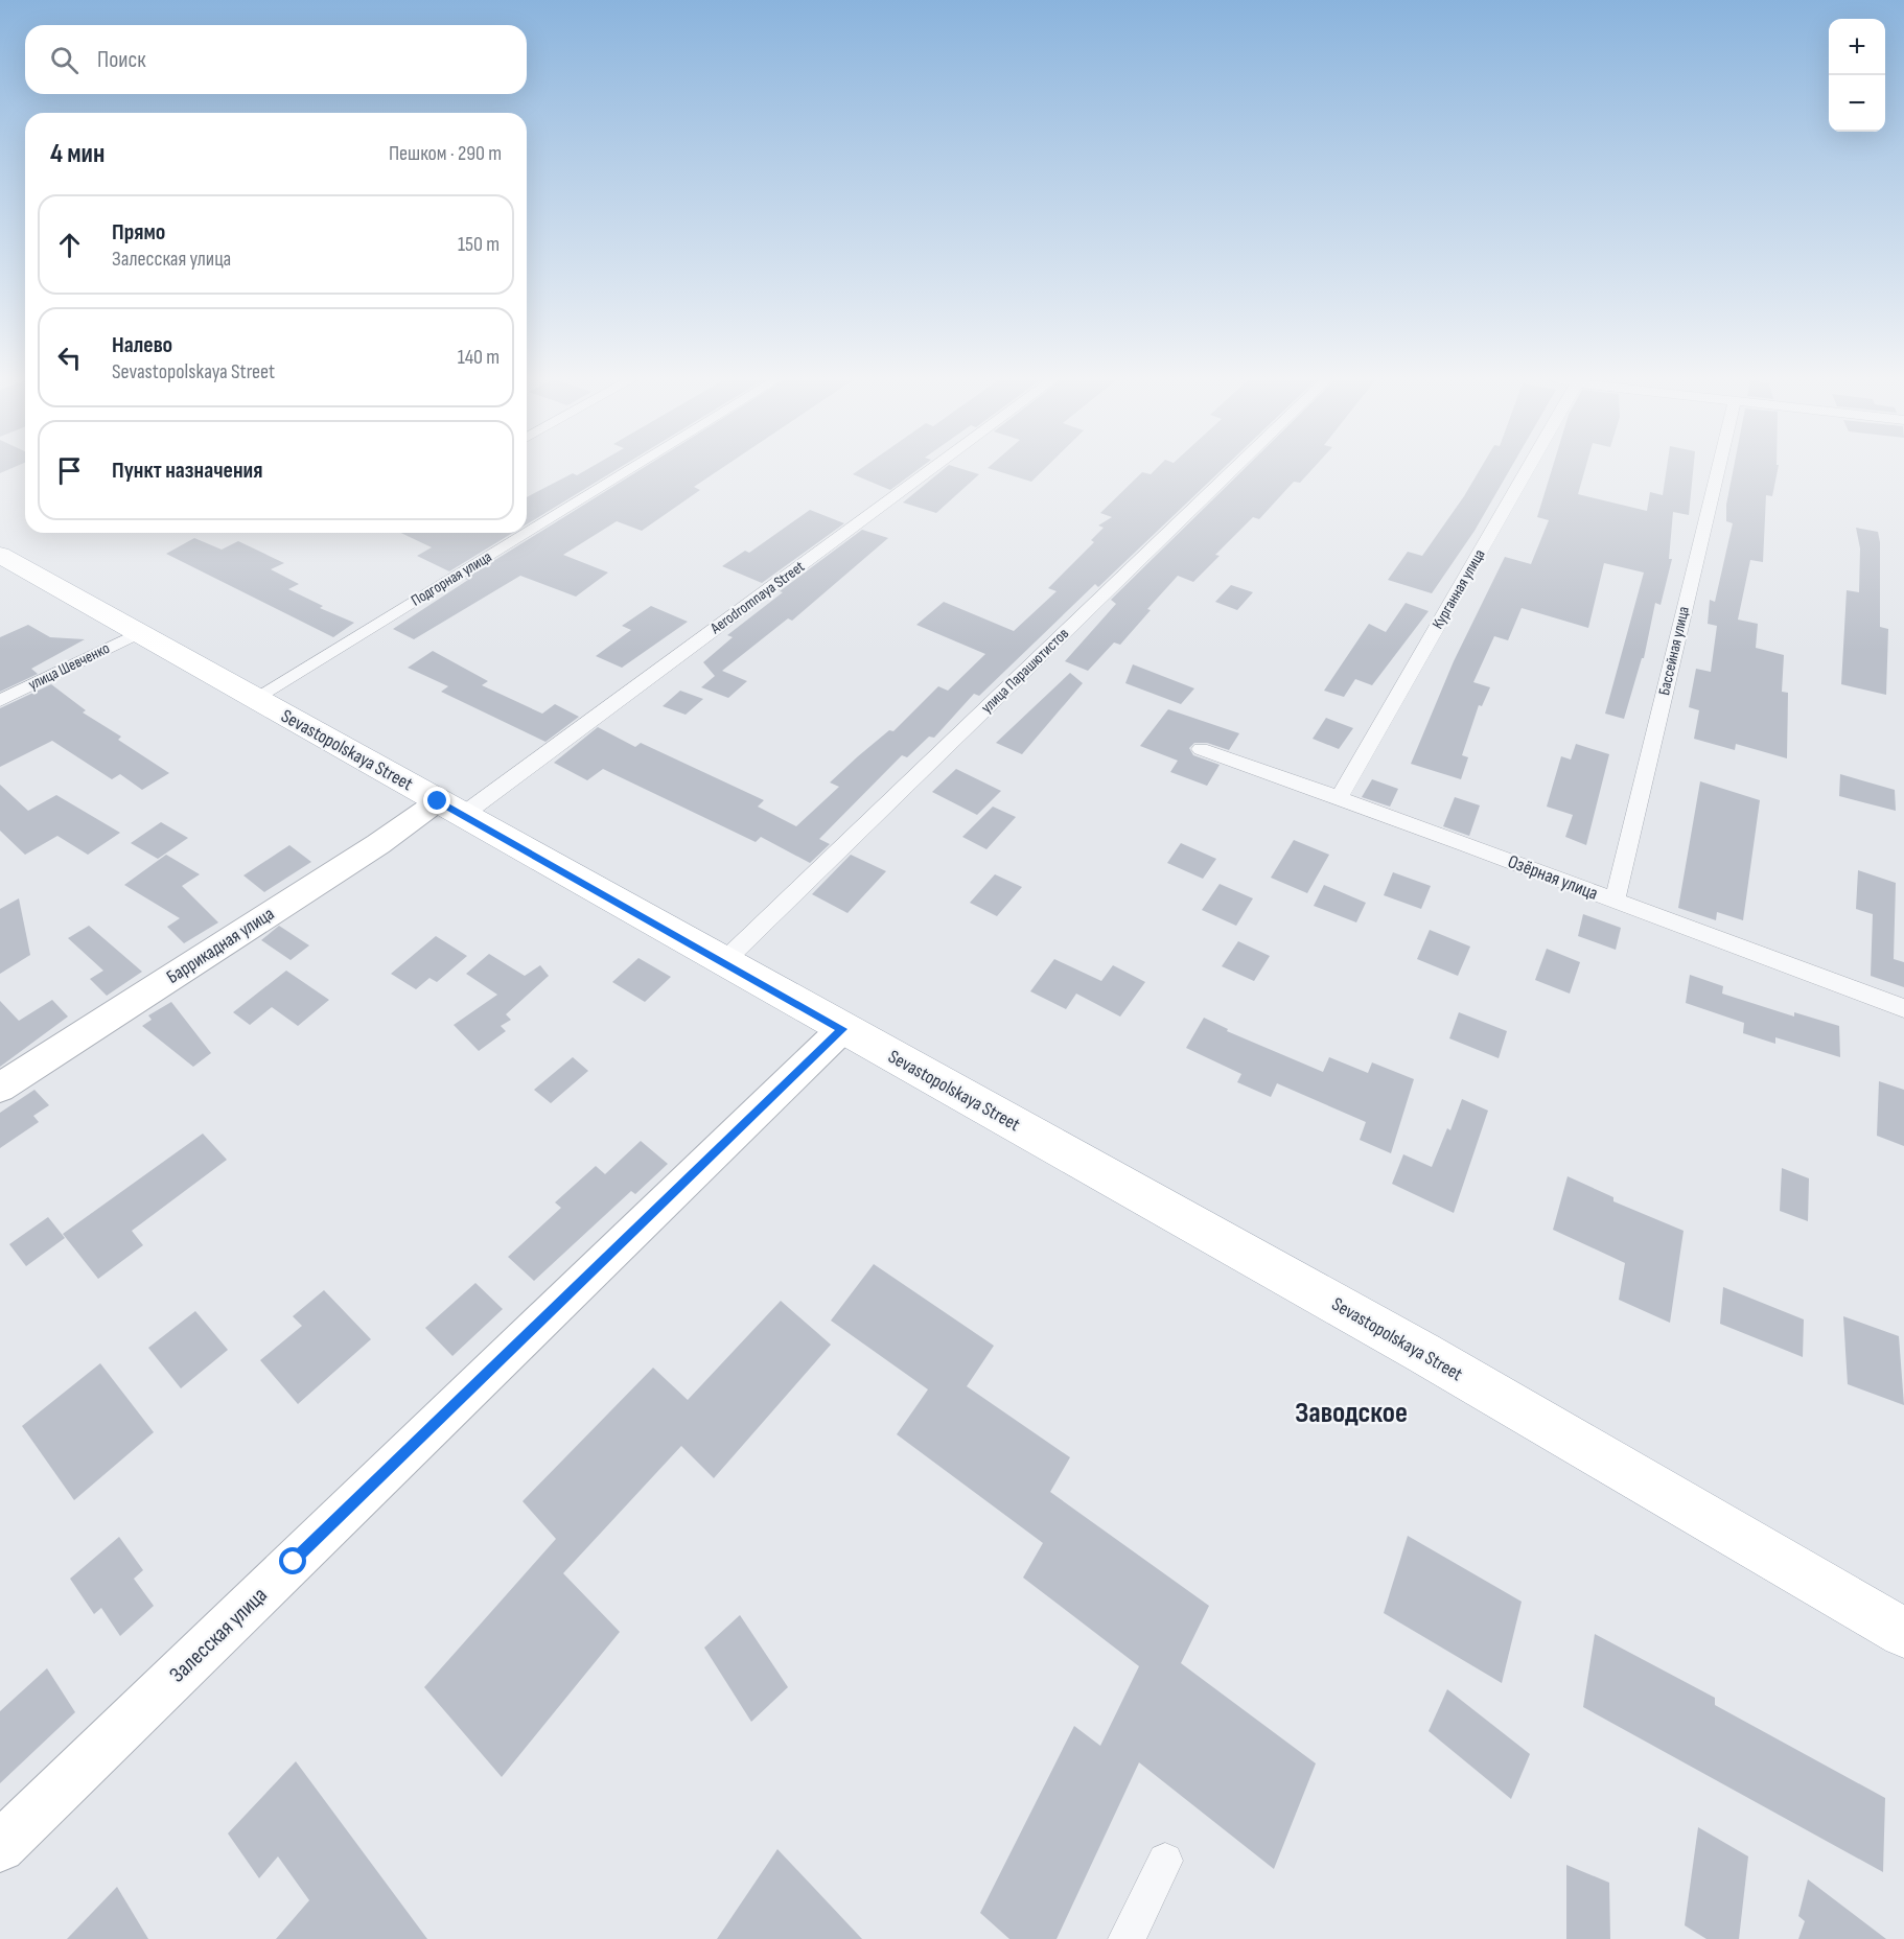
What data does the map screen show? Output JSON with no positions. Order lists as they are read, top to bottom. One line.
{"streets":{"main road":["Sevastopolskaya Street","Баррикадная улица","Залесская улица"],"street":["Подгорная улица","Курганная улица","Aerodromnaya Street","Бассейная улица","улица Шевченко","улица Парашютистов","Озёрная улица"]},"crossings":[["Подгорная улица","Sevastopolskaya Street"],["Курганная улица","Озёрная улица"],["Aerodromnaya Street","Sevastopolskaya Street"],["Aerodromnaya Street","Баррикадная улица"],["Бассейная улица","Озёрная улица"],["улица Шевченко","Sevastopolskaya Street"],["улица Парашютистов","Sevastopolskaya Street"],["Sevastopolskaya Street","Баррикадная улица"],["Sevastopolskaya Street","Залесская улица"]],"districts":["Заводское"],"page":{"map_buttons":["+","−"],"search":"Поиск","heading":["4 мин","Пешком · 290 m"],"list":[["Прямо","Залесская улица","150 m"],["Налево","Sevastopolskaya Street","140 m"],"Пункт назначения"]}}
